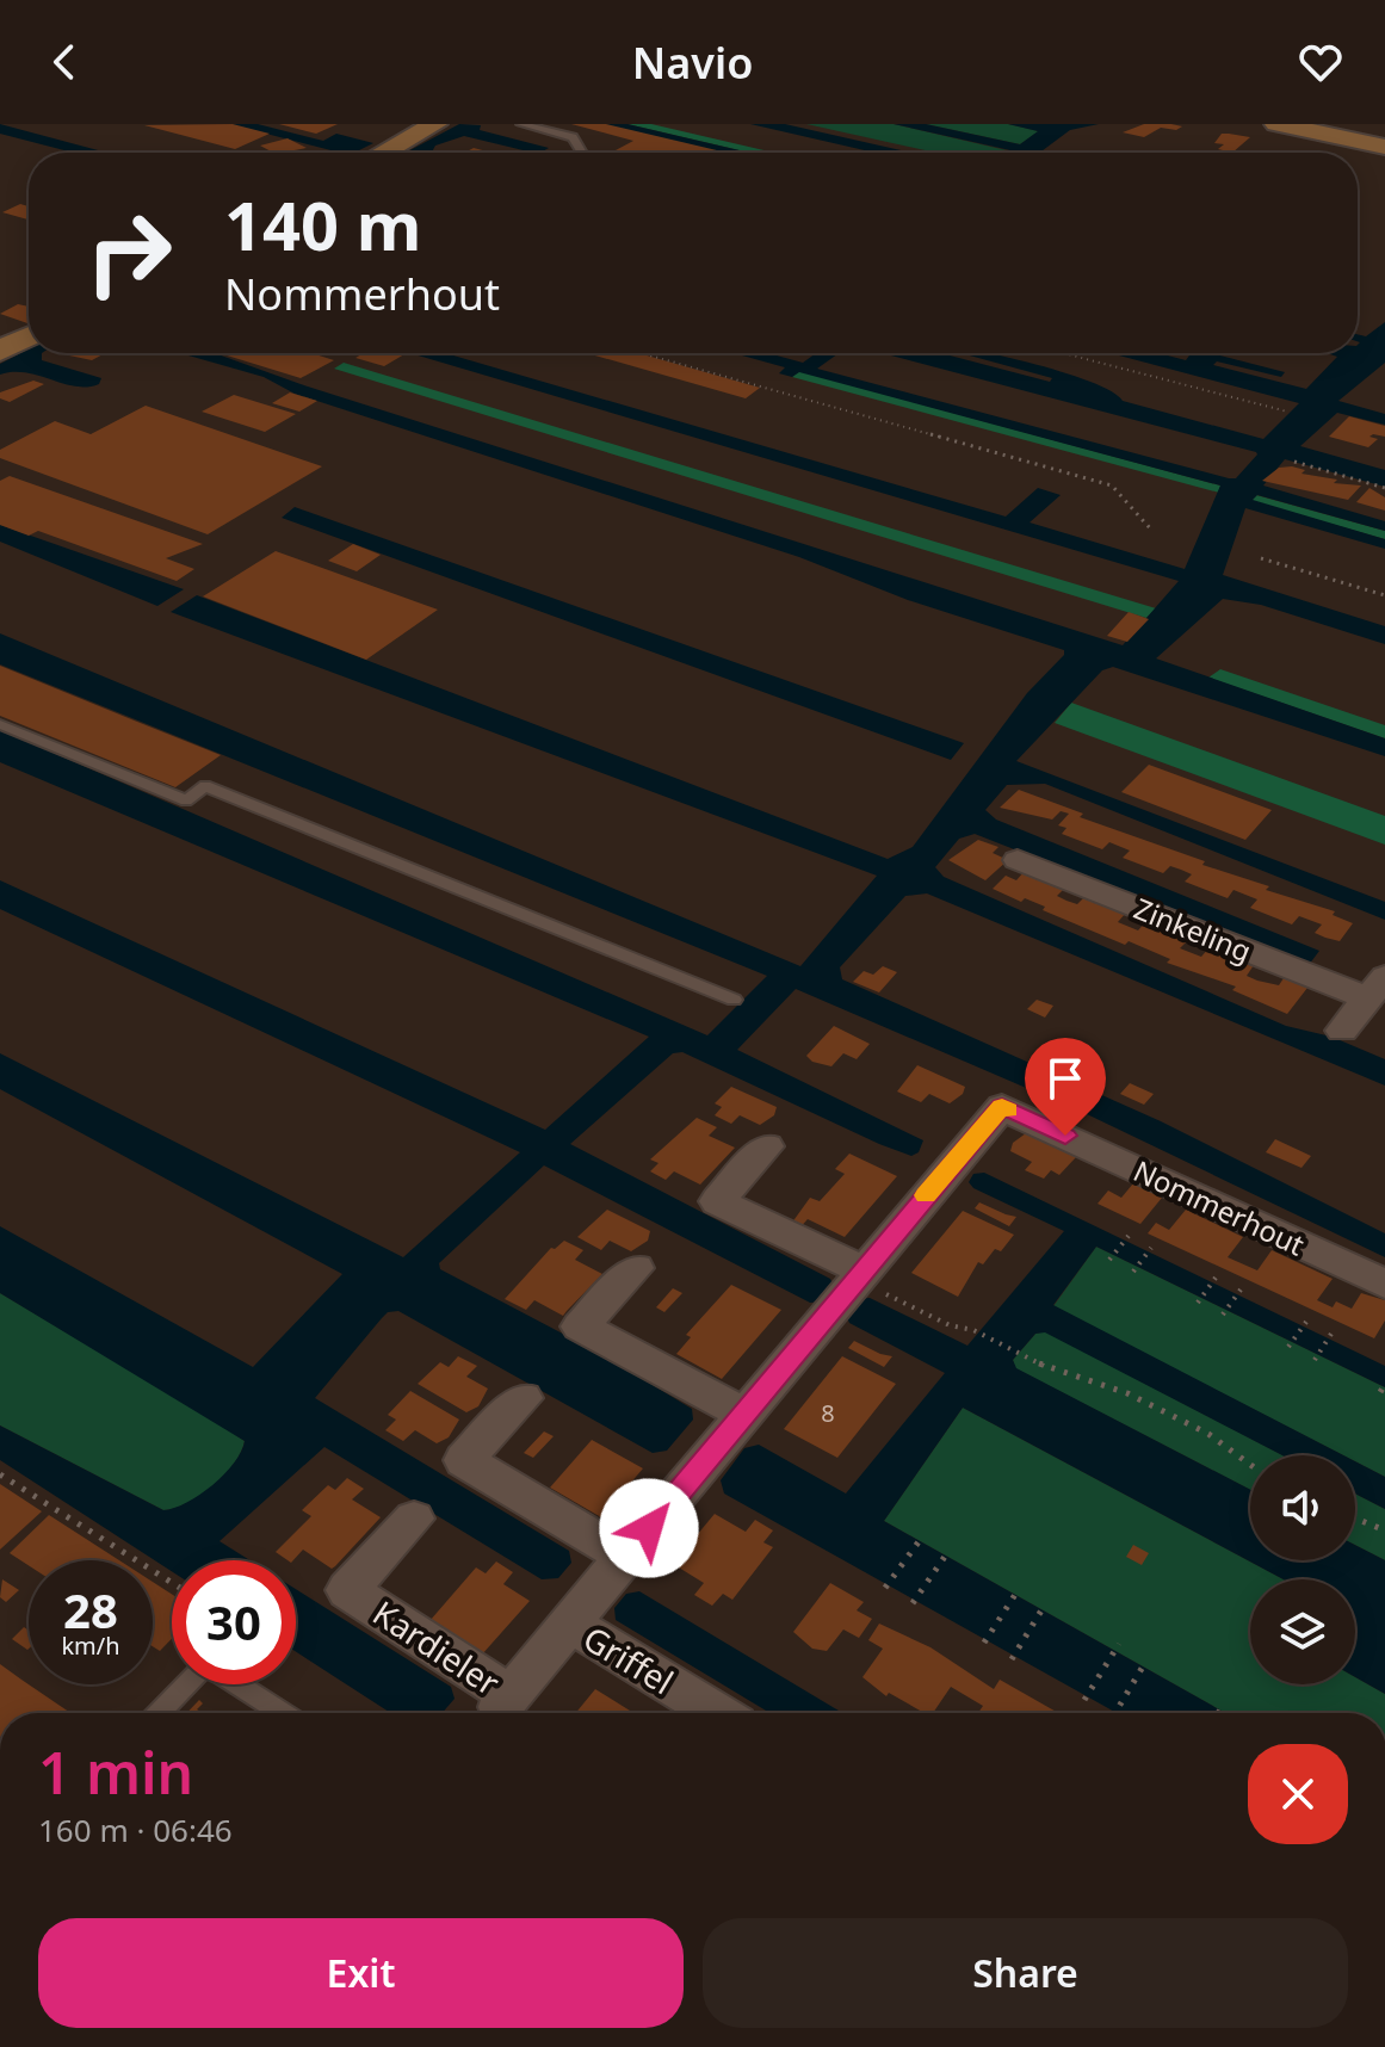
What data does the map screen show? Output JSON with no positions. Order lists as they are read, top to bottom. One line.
{"streets":{"street":["Zinkeling","Nommerhout","Kardieler","Griffel"]},"crossings":[["Nommerhout","Kardieler"],["Kardieler","Griffel"]],"house_numbers":["8"],"page":{"header":"Navio","turn":["140 m","Nommerhout"],"speed":"28 km/h","limit":"30","heading":["1 min","160 m · 06:46"],"buttons":["Exit","Share"]}}
